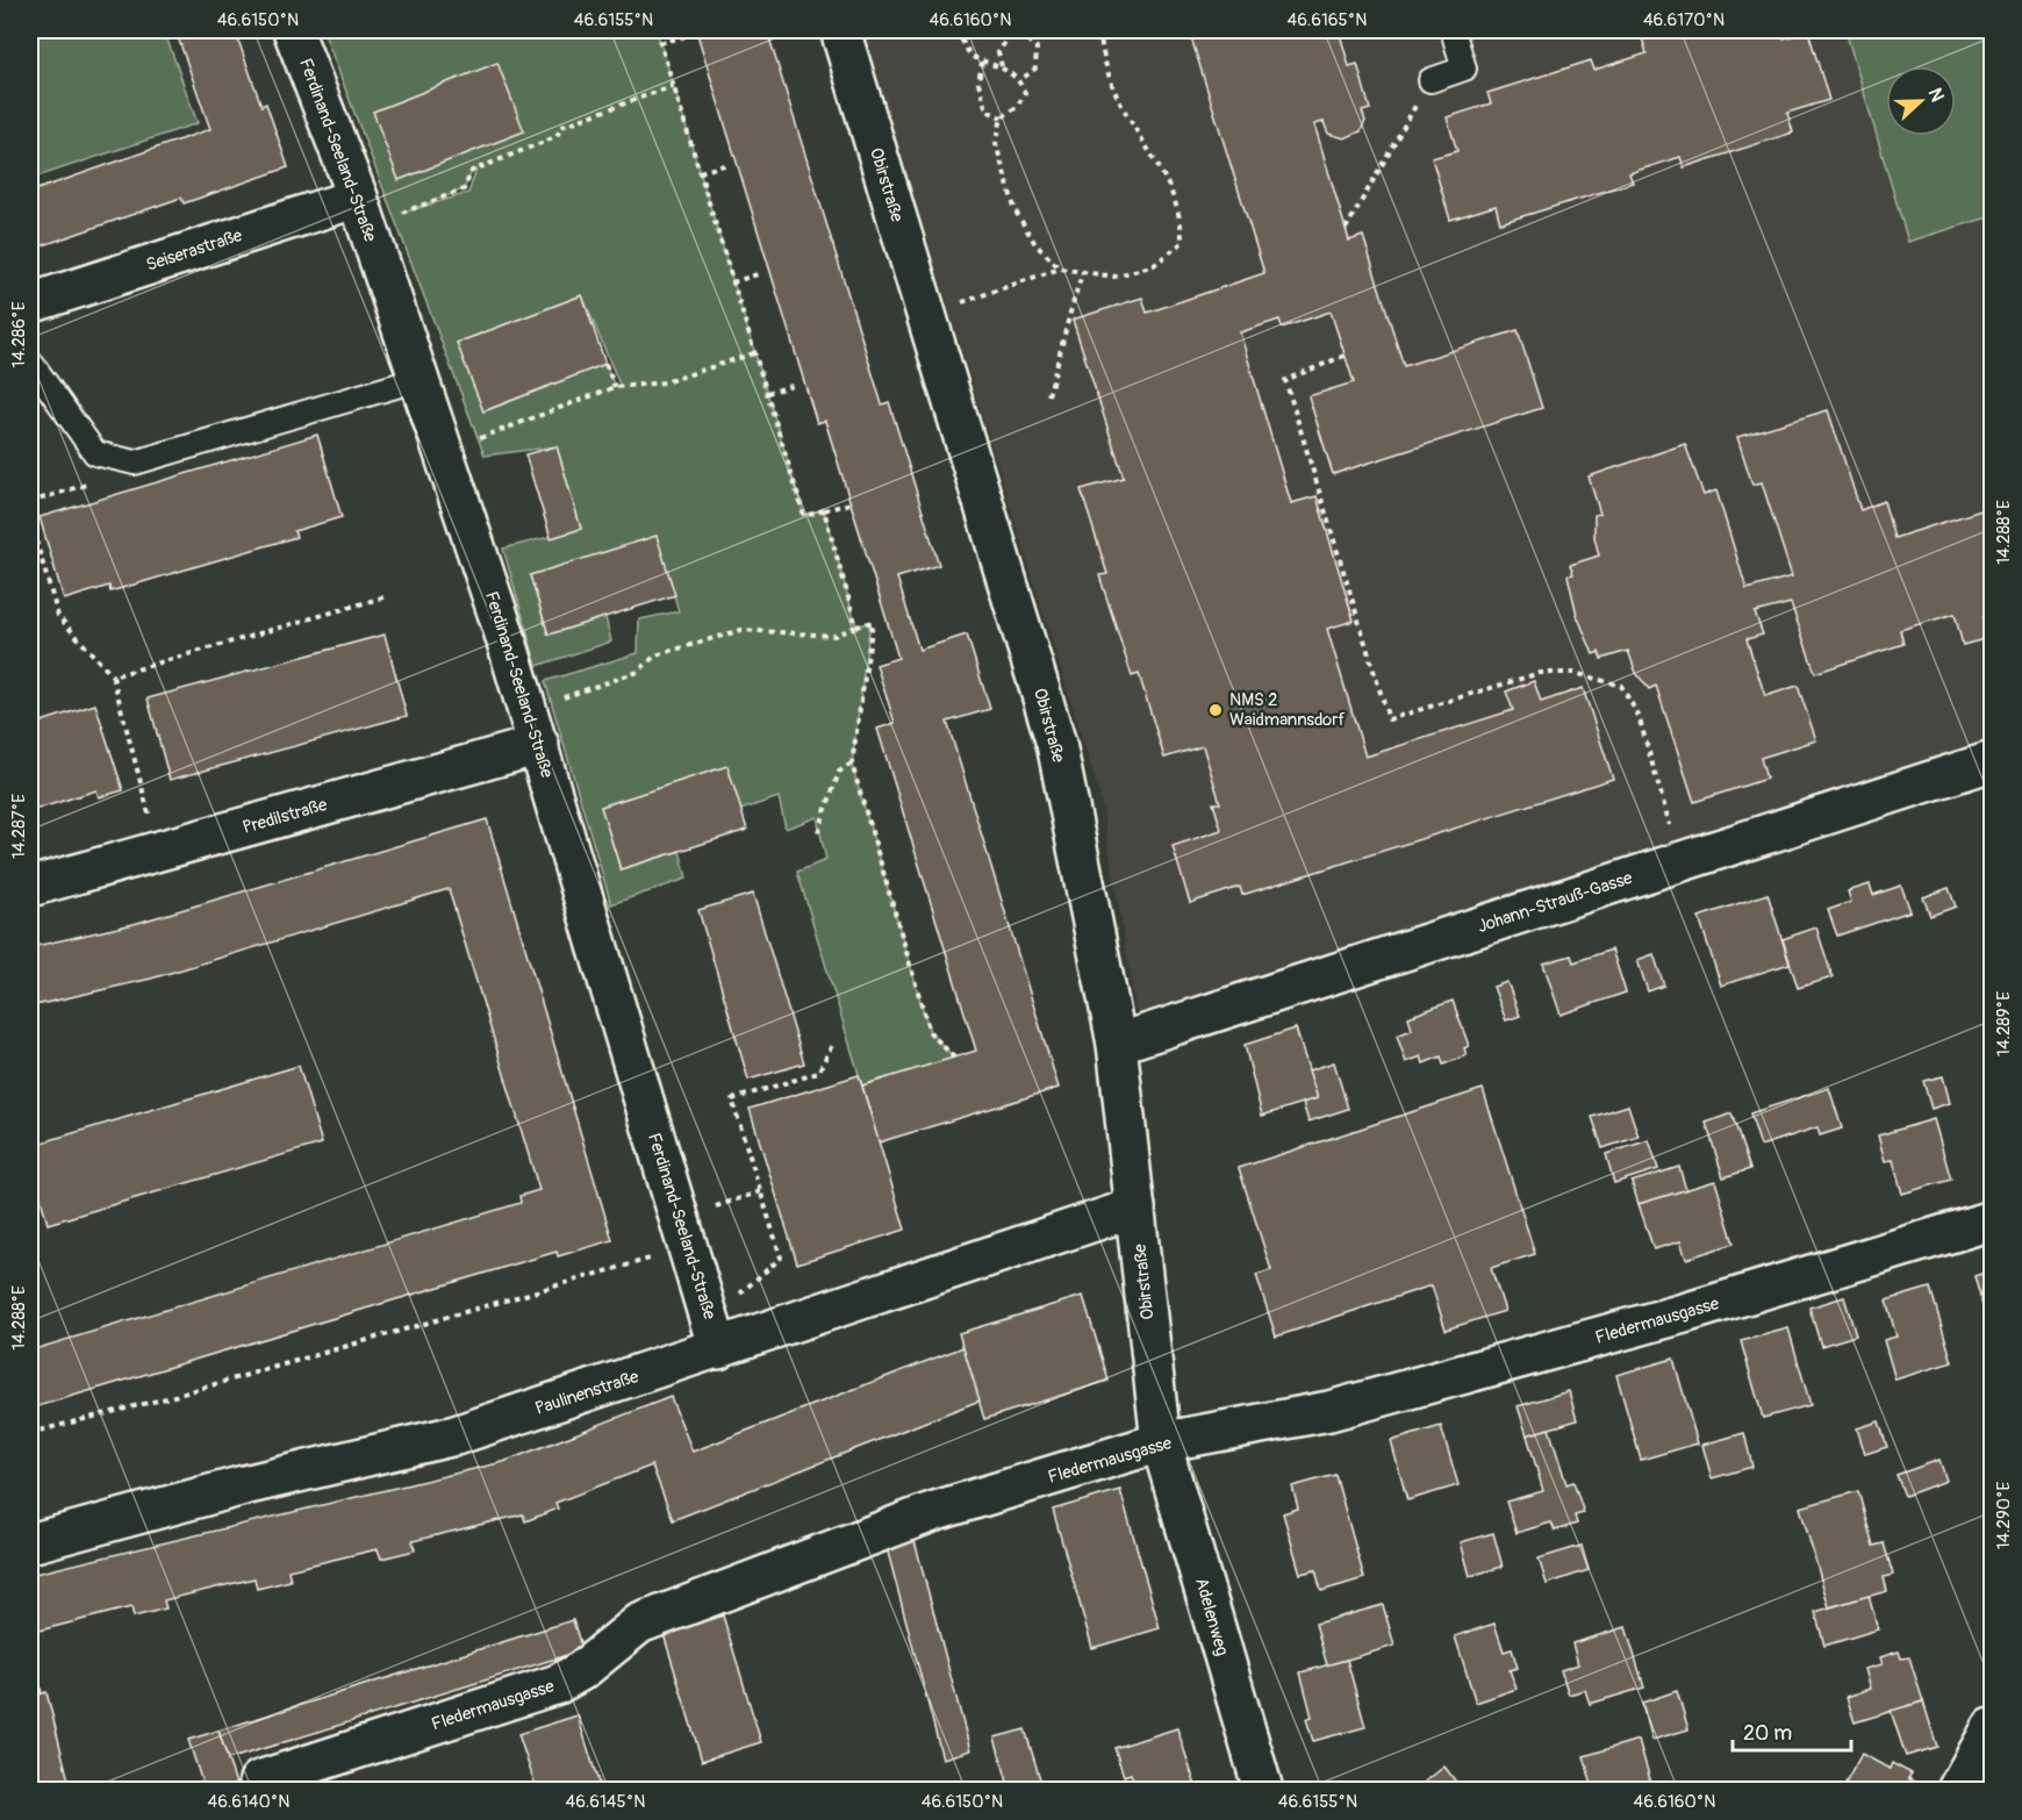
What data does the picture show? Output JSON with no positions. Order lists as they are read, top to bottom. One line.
{"streets":{"street":["Ferdinand-Seeland-Straße","Obirstraße","Seiserastraße","Predilstraße","Johann-Strauß-Gasse","Fledermausgasse","Paulinenstraße","Adelenweg"]},"crossings":[["Ferdinand-Seeland-Straße","Seiserastraße"],["Ferdinand-Seeland-Straße","Predilstraße"],["Ferdinand-Seeland-Straße","Paulinenstraße"],["Obirstraße","Johann-Strauß-Gasse"],["Obirstraße","Fledermausgasse"],["Obirstraße","Paulinenstraße"],["Obirstraße","Adelenweg"],["Fledermausgasse","Adelenweg"]],"places":["NMS 2 Waidmannsdorf"],"scale_bar":"20 m","north":"right","coordinates":["46.6150°N","46.6155°N","46.6160°N","46.6165°N","46.6170°N","14.286°E","14.288°E","14.287°E","14.289°E","14.290°E","46.6140°N","46.6145°N"]}
